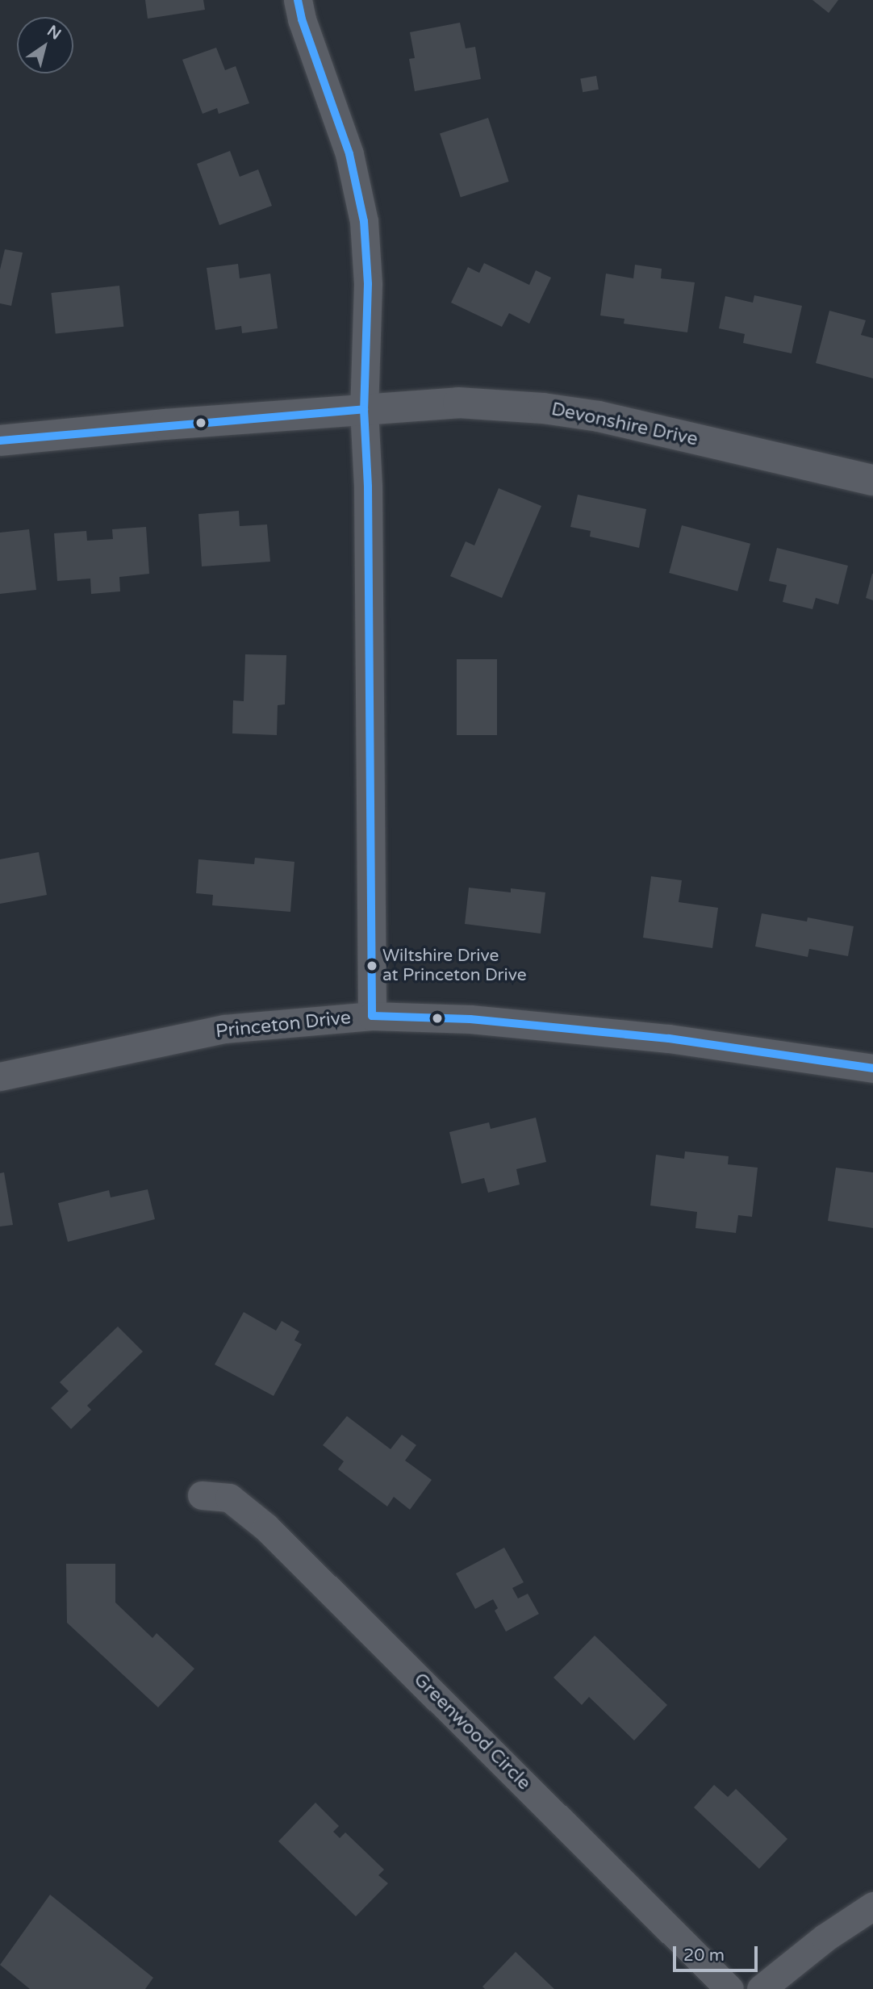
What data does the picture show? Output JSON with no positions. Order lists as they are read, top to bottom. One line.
{"streets":{"street":["Devonshire Drive","Princeton Drive","Greenwood Circle"]},"places":["Wiltshire Drive at Princeton Drive"],"scale_bar":"20 m","north":"top right"}
